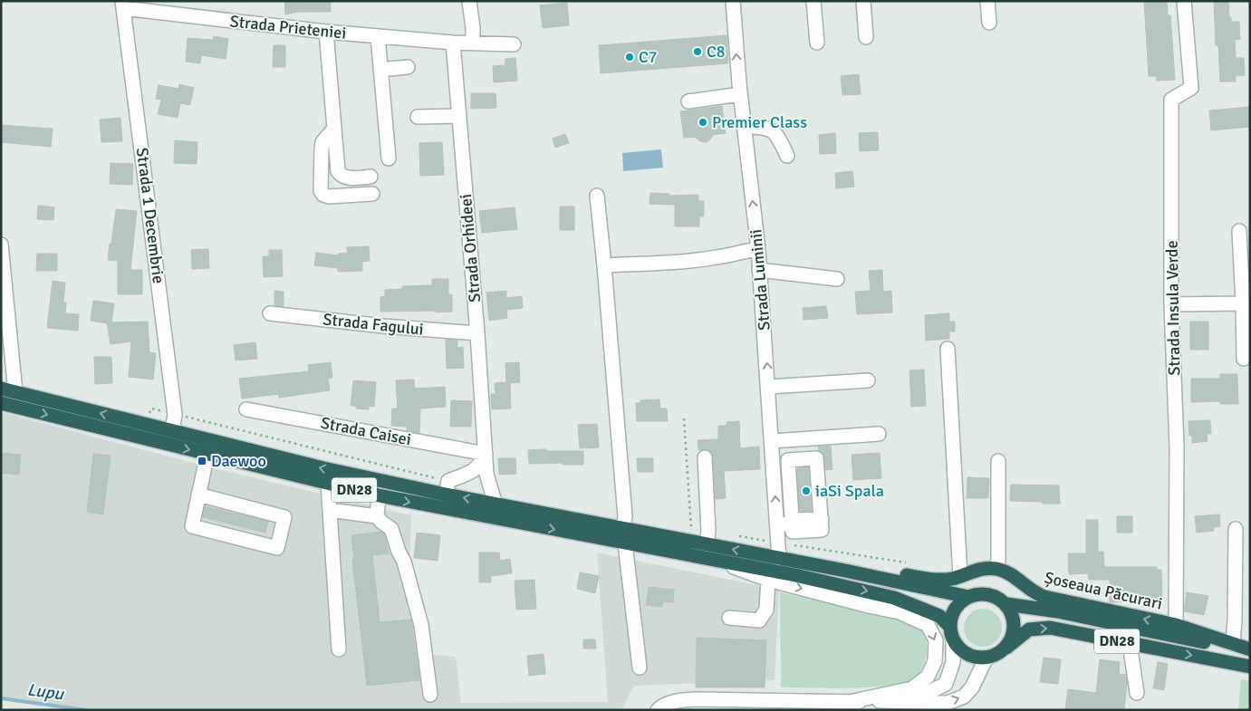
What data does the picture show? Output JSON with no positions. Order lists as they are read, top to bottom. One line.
{"streets":{"highway":["DN28","Șoseaua Păcurari"],"street":["Strada Prieteniei","Strada 1 Decembrie","Strada Orhideei","Strada Luminii","Strada Insula Verde","Strada Fagului","Strada Caisei"]},"crossings":[["Strada Prieteniei","Strada 1 Decembrie"],["Strada Prieteniei","Strada Orhideei"],["Strada 1 Decembrie","DN28"],["Strada Orhideei","Strada Fagului"],["Strada Orhideei","Strada Caisei"],["Strada Orhideei","DN28"],["Strada Luminii","DN28"],["Strada Insula Verde","Șoseaua Păcurari"],["DN28","Șoseaua Păcurari"]],"one_way":["Strada Luminii"],"water":["Lupu"],"places":{"other":["C8","C7","Premier Class","iaSi Spala"],"transit":["Daewoo"]}}
